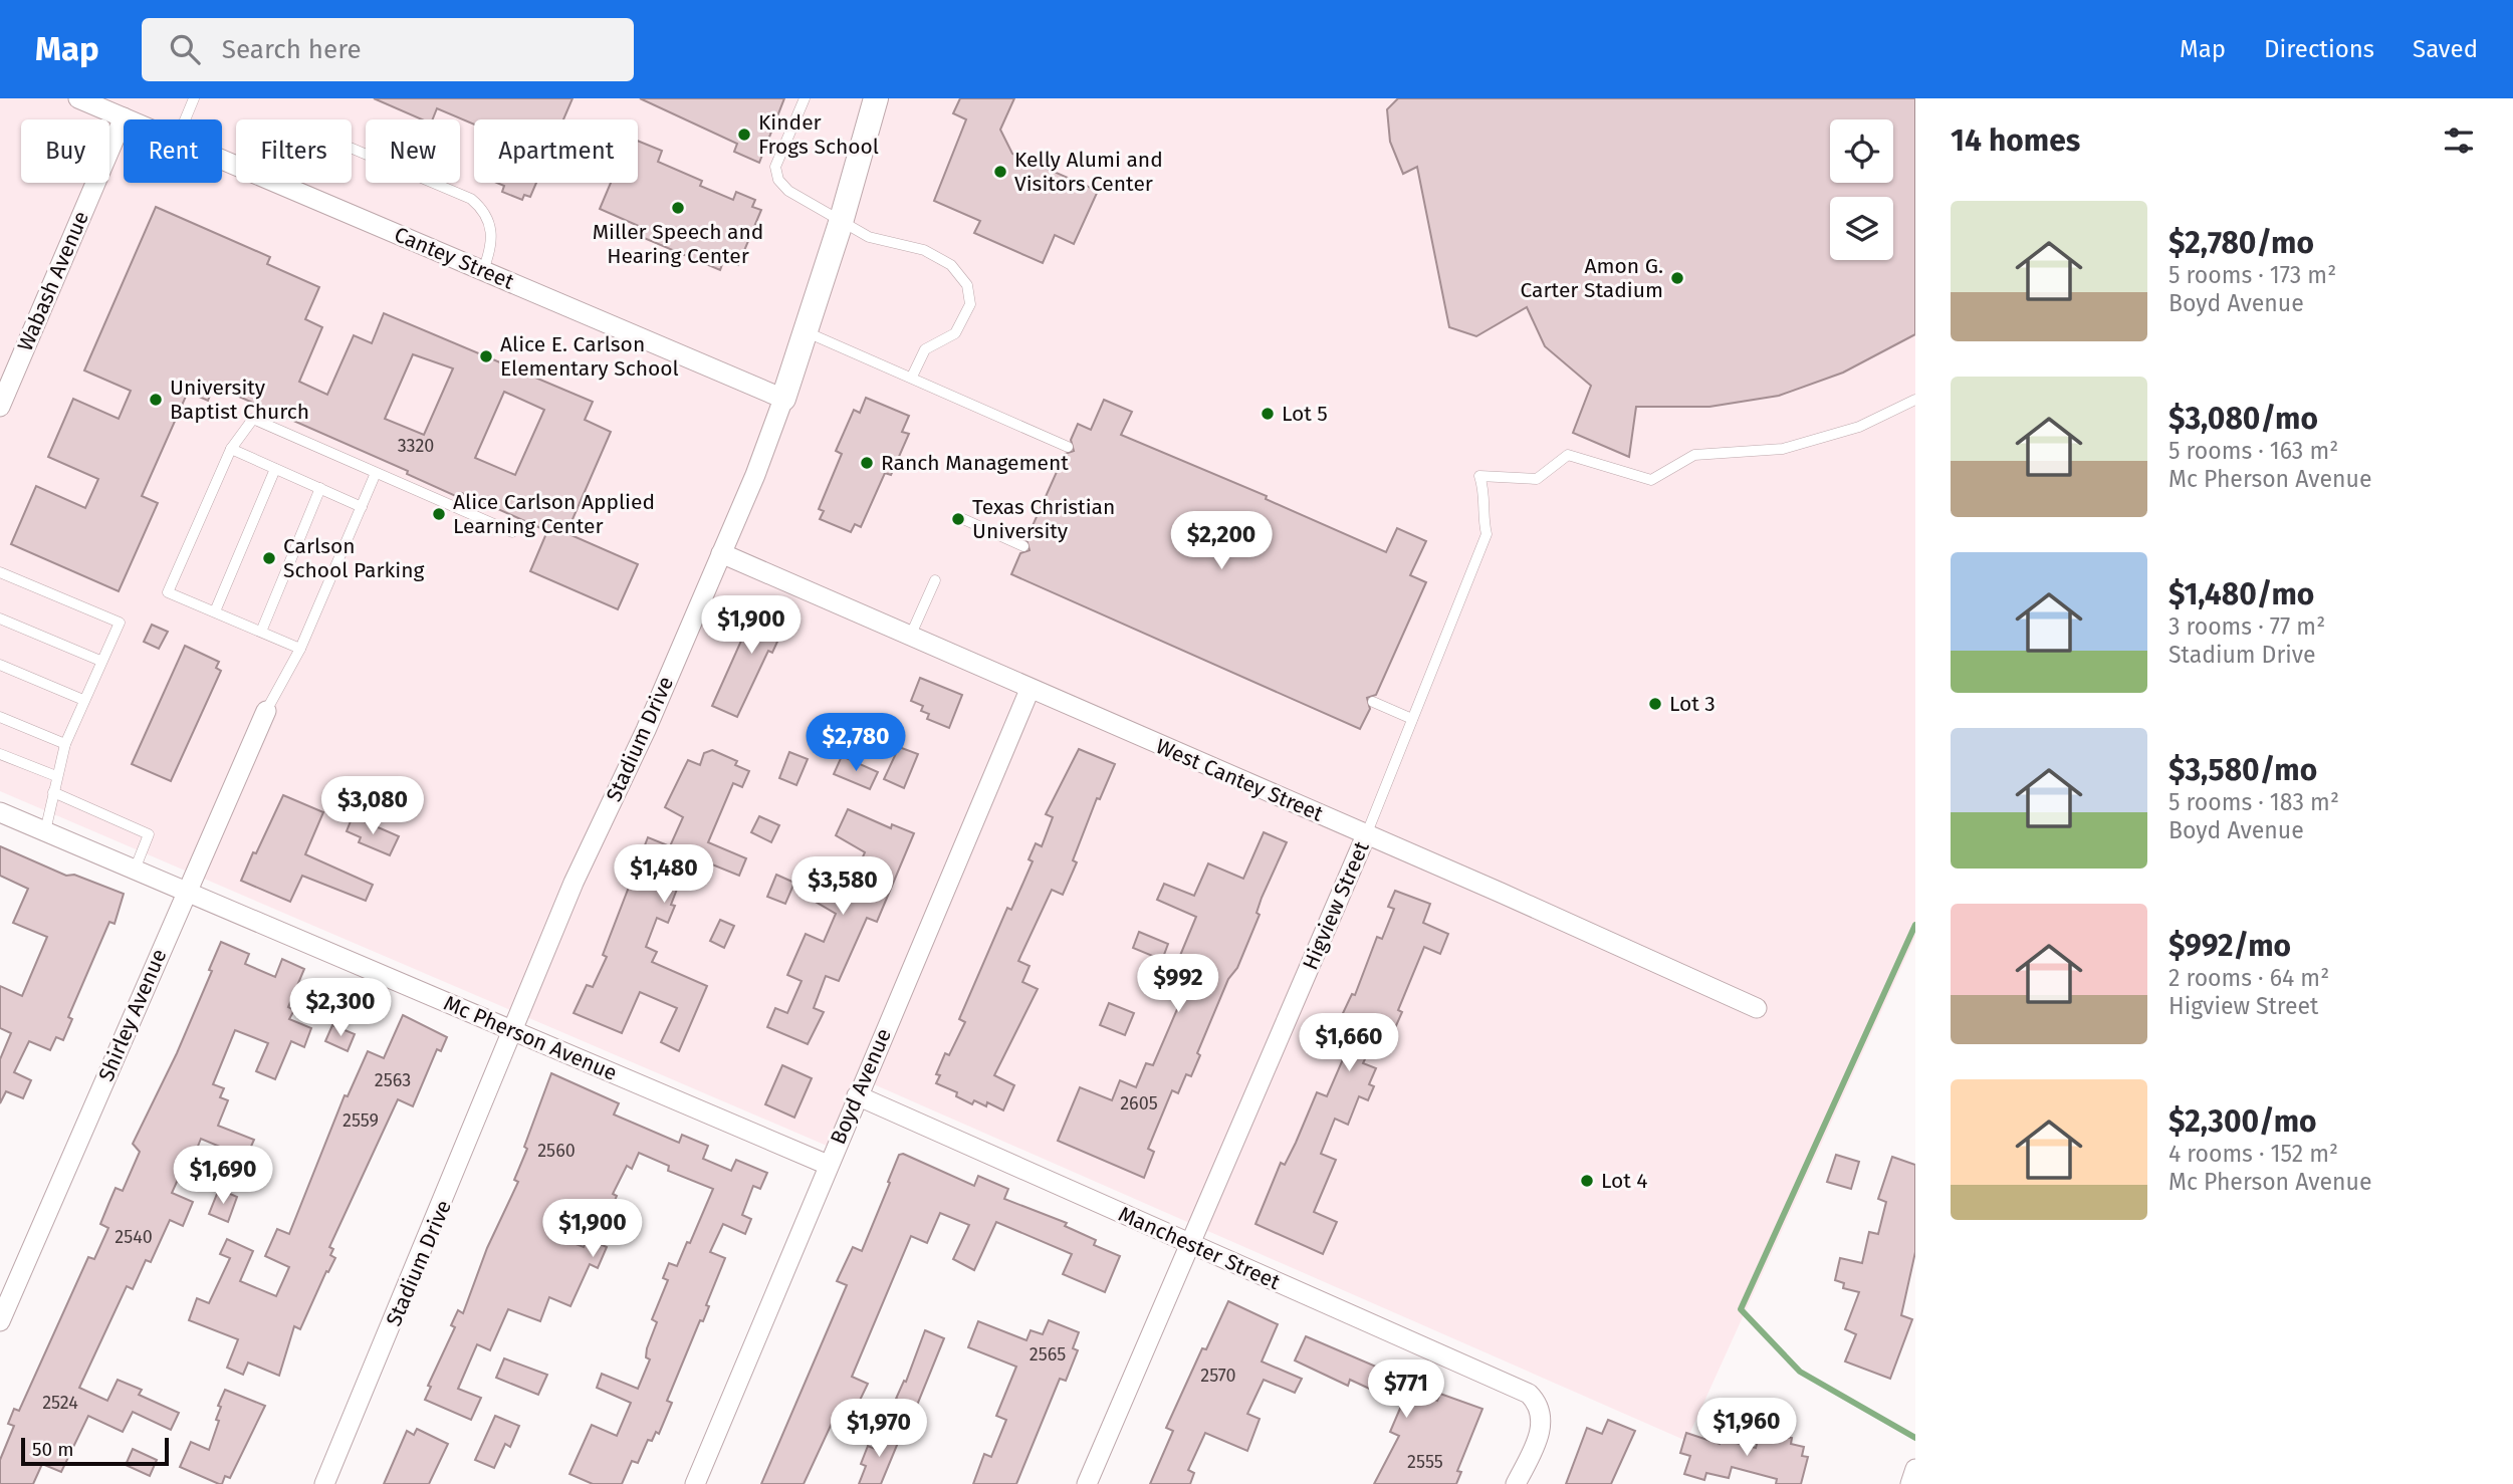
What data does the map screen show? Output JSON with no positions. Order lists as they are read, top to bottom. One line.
{"streets":{"street":["Cantey Street","Wabash Avenue","Stadium Drive","West Cantey Street","Higview Street","Shirley Avenue","Mc Pherson Avenue","Boyd Avenue","Manchester Street"]},"crossings":[["Cantey Street","Wabash Avenue"],["Cantey Street","Stadium Drive"],["Stadium Drive","West Cantey Street"],["Stadium Drive","Mc Pherson Avenue"],["West Cantey Street","Higview Street"],["West Cantey Street","Boyd Avenue"],["Higview Street","Manchester Street"],["Shirley Avenue","Mc Pherson Avenue"],["Mc Pherson Avenue","Boyd Avenue"],["Boyd Avenue","Manchester Street"]],"places":["Kinder Frogs School","Kelly Alumi and Visitors Center","Miller Speech and Hearing Center","Amon G. Carter Stadium","Alice E. Carlson Elementary School","University Baptist Church","Lot 5","Ranch Management","Alice Carlson Applied Learning Center","Texas Christian University","Carlson School Parking","Lot 3","Lot 4"],"house_numbers":["3320","2563","2605","2559","2560","2540","2565","2570","2524","2555"],"scale_bar":"50 m","page":{"header":"Map","search":"Search here","nav":["Map","Directions","Saved"],"heading":"14 homes","chip":["Buy","Rent","Filters","New","Apartment"],"list":[{"name":"$2,780/mo","note":"5 rooms · 173 m² · Boyd Avenue"},{"name":"$3,080/mo","note":"5 rooms · 163 m² · Mc Pherson Avenue"},{"name":"$1,480/mo","note":"3 rooms · 77 m² · Stadium Drive"},{"name":"$3,580/mo","note":"5 rooms · 183 m² · Boyd Avenue"},{"name":"$992/mo","note":"2 rooms · 64 m² · Higview Street"},{"name":"$2,300/mo","note":"4 rooms · 152 m² · Mc Pherson Avenue"}],"price":["$2,200","$1,900","$2,780","$3,080","$1,480","$3,580","$992","$2,300","$1,660","$1,690","$1,900","$771","$1,960","$1,970"],"scale":"50 m"}}
